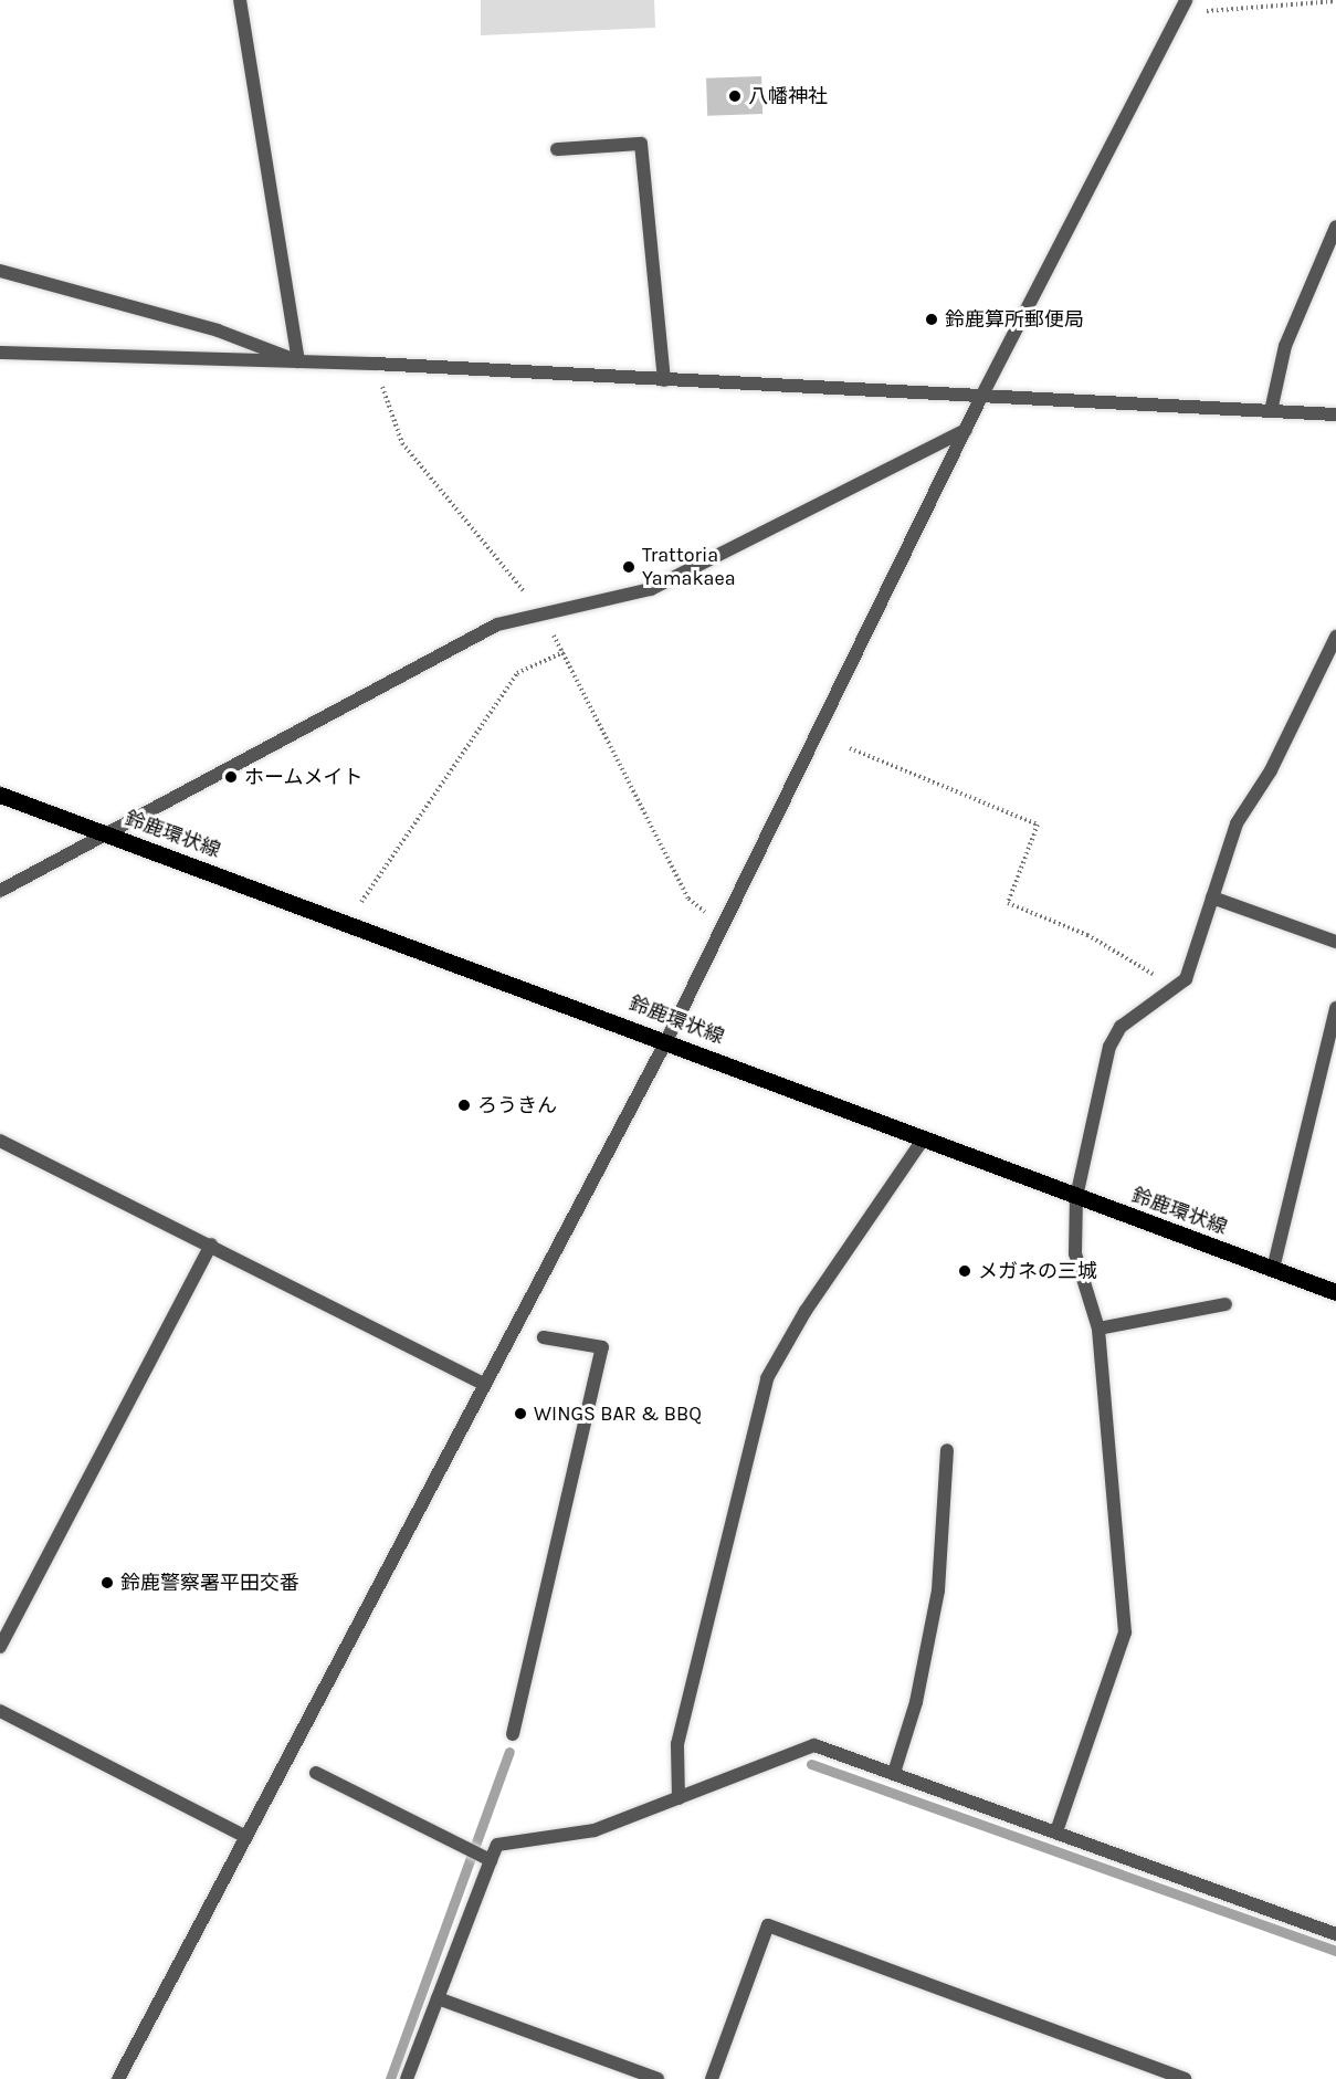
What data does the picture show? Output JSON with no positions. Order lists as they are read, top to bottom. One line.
{"streets":{"main road":["鈴鹿環状線"]},"places":["八幡神社","鈴鹿算所郵便局","Trattoria Yamakaea","ホームメイト","ろうきん","メガネの三城","WINGS BAR & BBQ","鈴鹿警察署平田交番"]}
